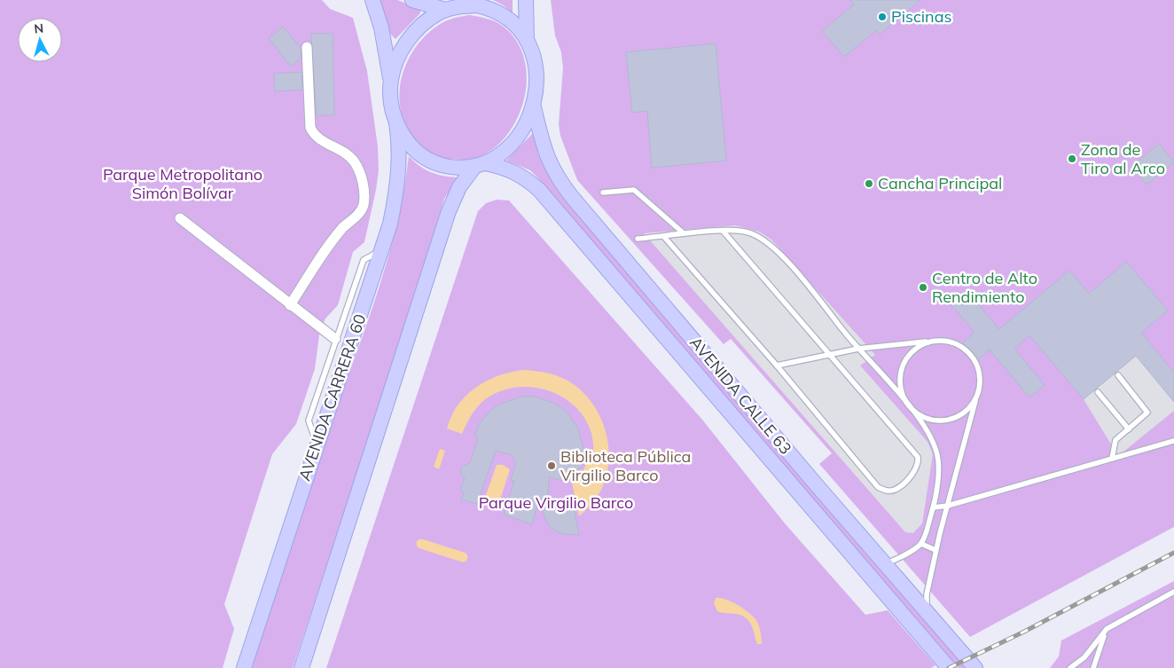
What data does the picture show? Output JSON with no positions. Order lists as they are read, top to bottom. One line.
{"streets":{"main road":["AVENIDA CALLE 63","AVENIDA CARRERA 60"]},"crossings":[["AVENIDA CALLE 63","AVENIDA CARRERA 60"]],"parks":["Parque Metropolitano Simón Bolívar","Parque Virgilio Barco"],"places":["Piscinas","Zona de Tiro al Arco","Cancha Principal","Centro de Alto Rendimiento","Biblioteca Pública Virgilio Barco"],"north":"top"}
